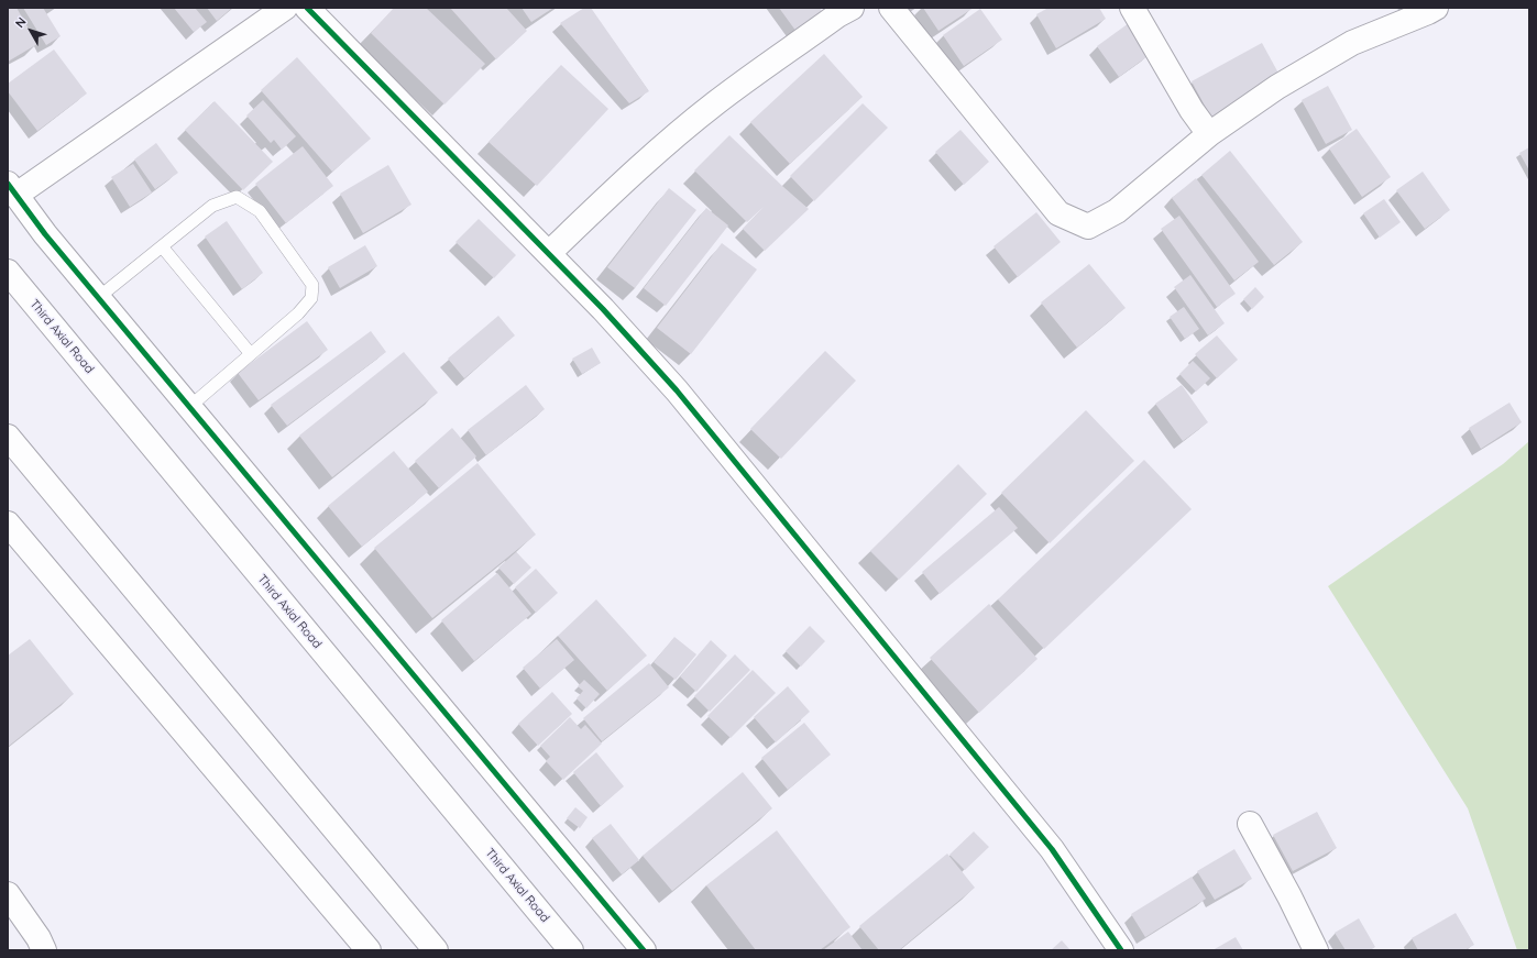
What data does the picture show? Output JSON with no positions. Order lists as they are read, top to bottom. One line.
{"streets":{"main road":["Third Axial Road"]},"north":"top left"}
